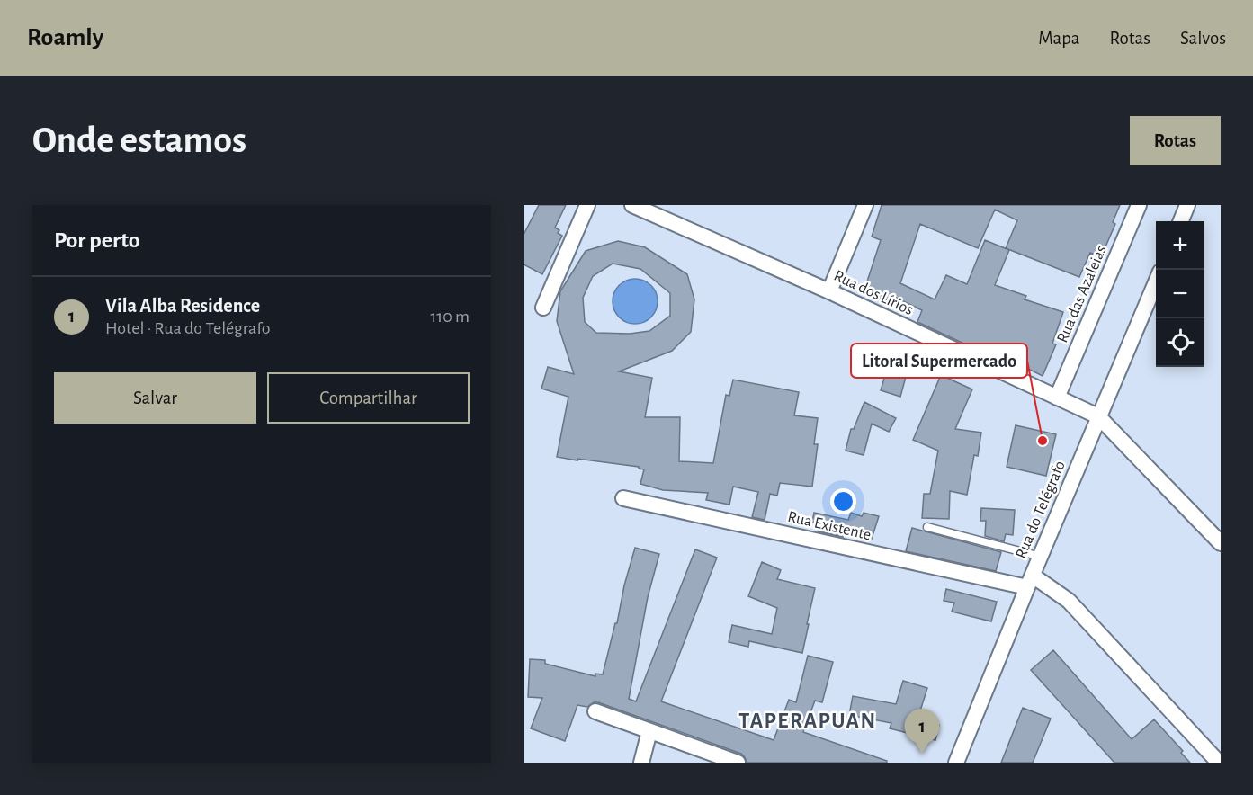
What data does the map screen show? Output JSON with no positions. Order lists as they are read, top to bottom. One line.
{"streets":{"street":["Rua dos Lírios","Rua das Azaleias","Rua do Telégrafo","Rua Existente"]},"crossings":[["Rua dos Lírios","Rua das Azaleias"],["Rua dos Lírios","Rua do Telégrafo"],["Rua do Telégrafo","Rua Existente"]],"districts":["TAPERAPUAN"],"places":["Litoral Supermercado"],"page":{"header":"Roamly","nav":["Mapa","Rotas","Salvos"],"buttons":["Rotas",["Salvar","Compartilhar"]],"title":"Onde estamos","heading":"Por perto","map_buttons":["+","−"],"list":[{"mark":"1","name":"Vila Alba Residence","note":"Hotel · Rua do Telégrafo","value":"110 m"}],"pins":"1"}}
